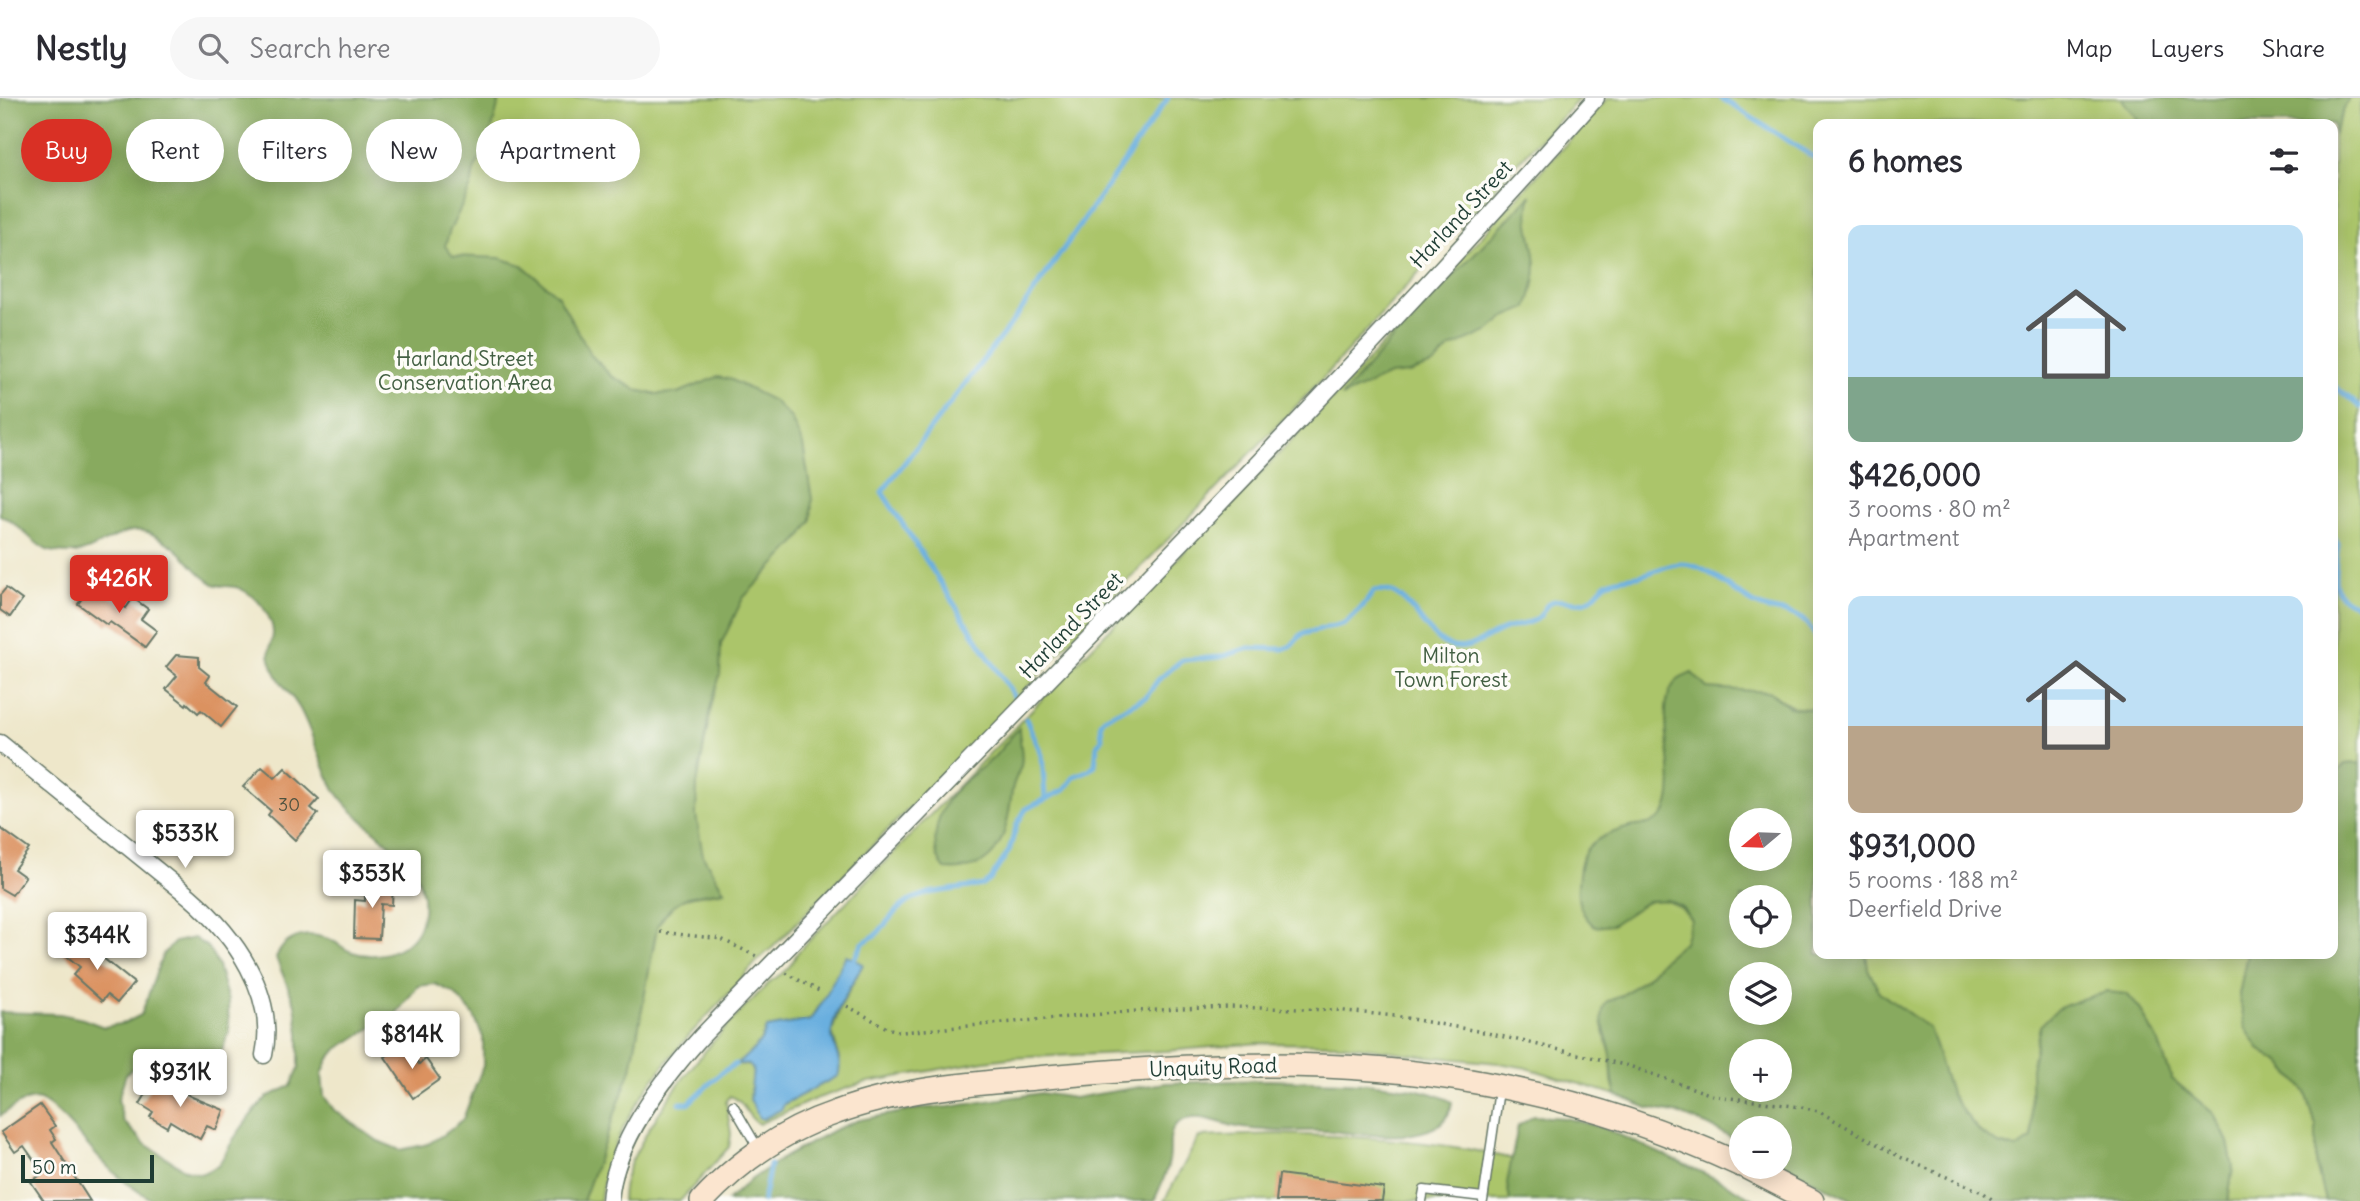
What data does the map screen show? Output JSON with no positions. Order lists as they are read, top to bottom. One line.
{"streets":{"main road":["Unquity Road"],"street":["Harland Street"]},"parks":["Harland Street Conservation Area","Milton Town Forest"],"house_numbers":["30"],"scale_bar":"50 m","north":"left","page":{"header":"Nestly","search":"Search here","nav":["Map","Layers","Share"],"chip":["Buy","Rent","Filters","New","Apartment"],"heading":"6 homes","list":[{"name":"$426,000","note":"3 rooms · 80 m² · Apartment"},{"name":"$931,000","note":"5 rooms · 188 m² · Deerfield Drive"}],"price":["$426K","$533K","$353K","$344K","$814K","$931K"],"map_buttons":["+","−"],"scale":"50 m"}}
